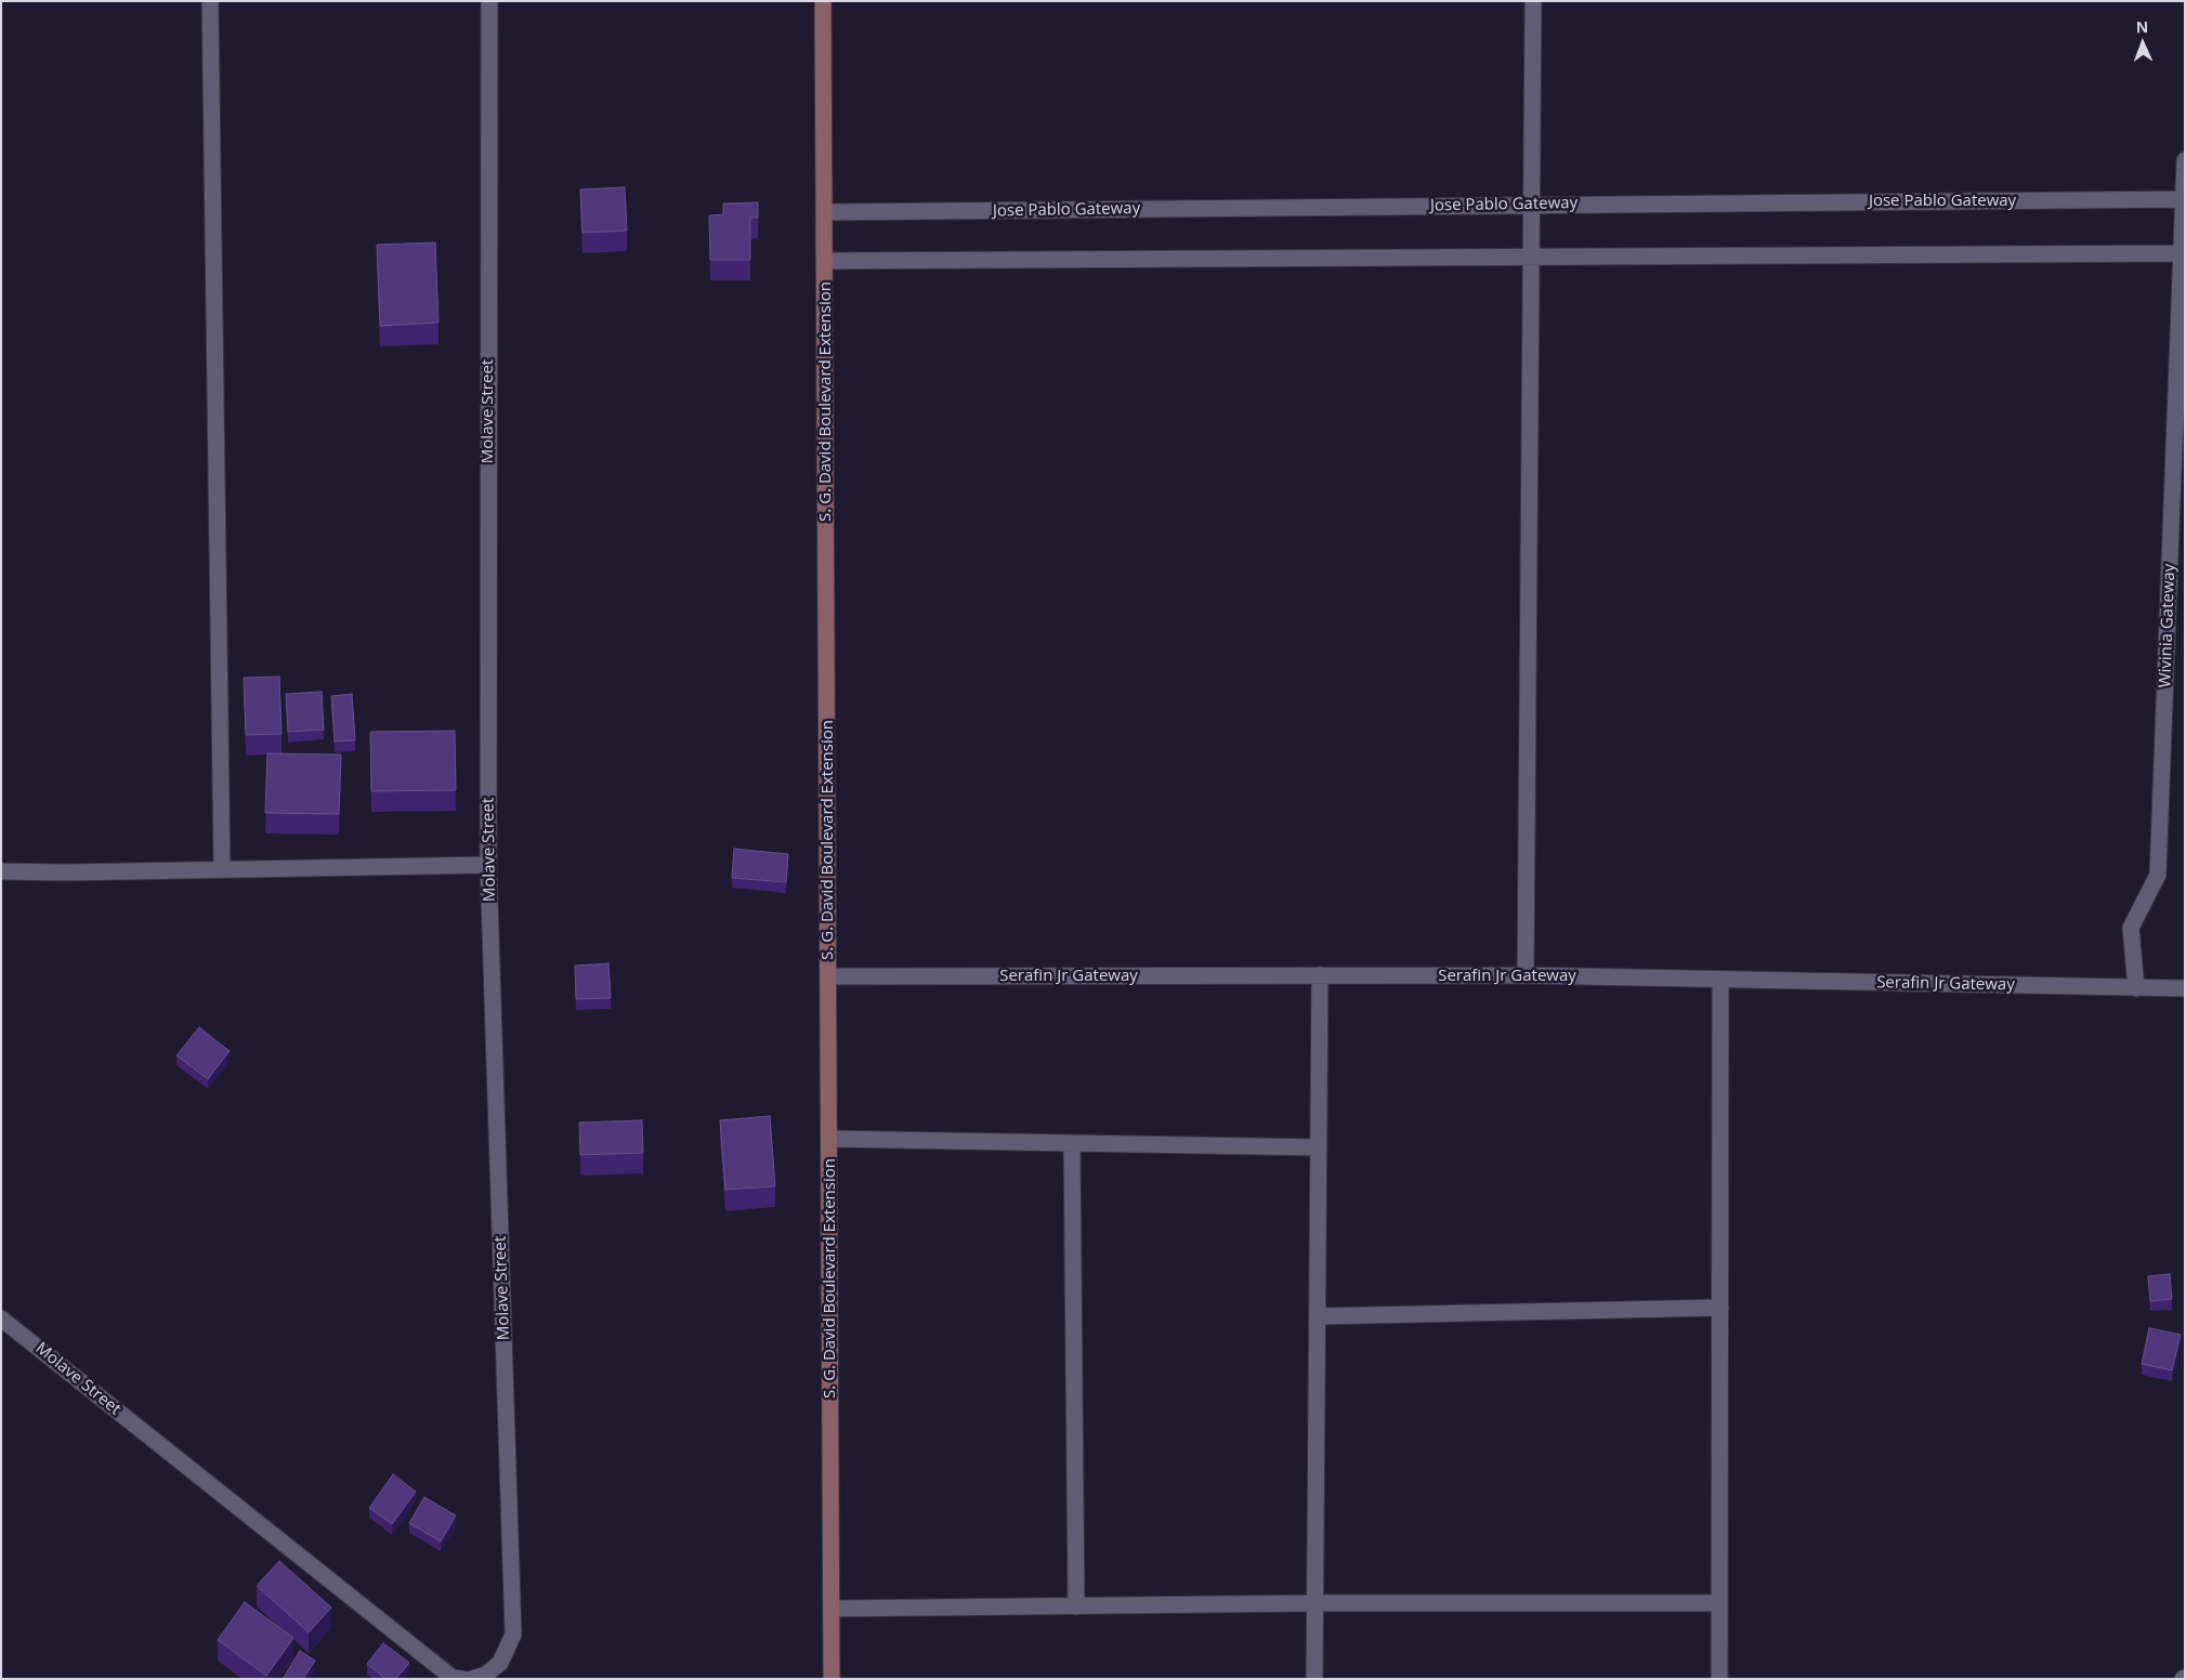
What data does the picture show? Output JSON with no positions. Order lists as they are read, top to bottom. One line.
{"streets":{"street":["Jose Pablo Gateway","S. G. David Boulevard Extension","Molave Street","Wivinia Gateway","Serafin Jr Gateway"]},"crossings":[["Jose Pablo Gateway","S. G. David Boulevard Extension"],["Jose Pablo Gateway","Wivinia Gateway"],["S. G. David Boulevard Extension","Serafin Jr Gateway"],["Wivinia Gateway","Serafin Jr Gateway"]],"north":"top"}
